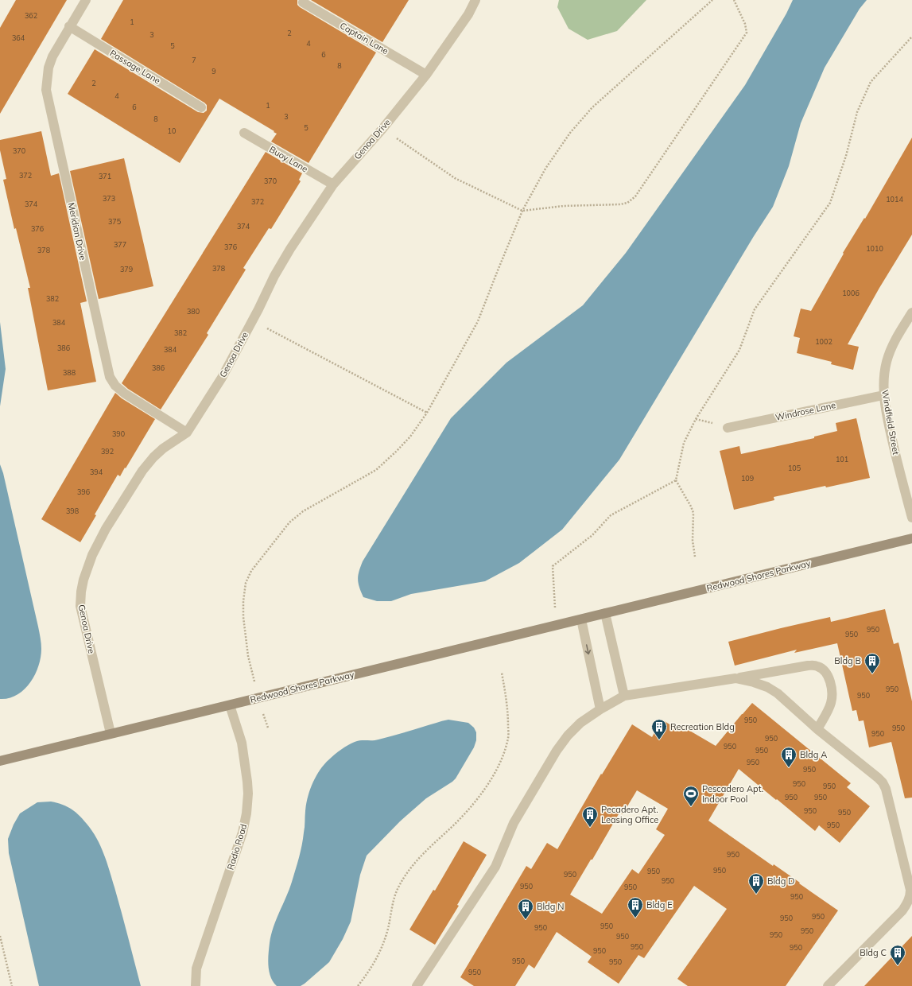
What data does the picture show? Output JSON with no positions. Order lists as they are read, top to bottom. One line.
{"streets":{"street":["Captain Lane","Passage Lane","Genoa Drive","Buoy Lane","Meridian Drive","Windrose Lane","Windfield Street","Redwood Shores Parkway","Radio Road"]},"crossings":[["Captain Lane","Genoa Drive"],["Passage Lane","Meridian Drive"],["Genoa Drive","Buoy Lane"],["Genoa Drive","Meridian Drive"],["Genoa Drive","Redwood Shores Parkway"],["Windrose Lane","Windfield Street"],["Redwood Shores Parkway","Radio Road"]],"places":{"building":["Bldg B","Recreation Bldg","Bldg A","Pecadero Apt. Leasing Office","Bldg D","Bldg E","Bldg N","Bldg C"],"sports":["Pescadero Apt. Indoor Pool"]},"house_numbers":["362","1","2","3","364","4","5","6","7","8","9","2","4","1","6","3","8","5","10","370","372","371","370","373","1014","372","374","375","374","376","377","376","1010","378","378","379","1006","382","380","384","382","1002","386","384","386","388","390","392","101","105","394","109","396","398","950","950","950","950","950","950","950","950","950","950","950","950","950","950","950","950","950","950","950","950","950","950","950","950","950","950","950","950","950","950","950","950","950","950","950","950","950","950","950","950"]}
